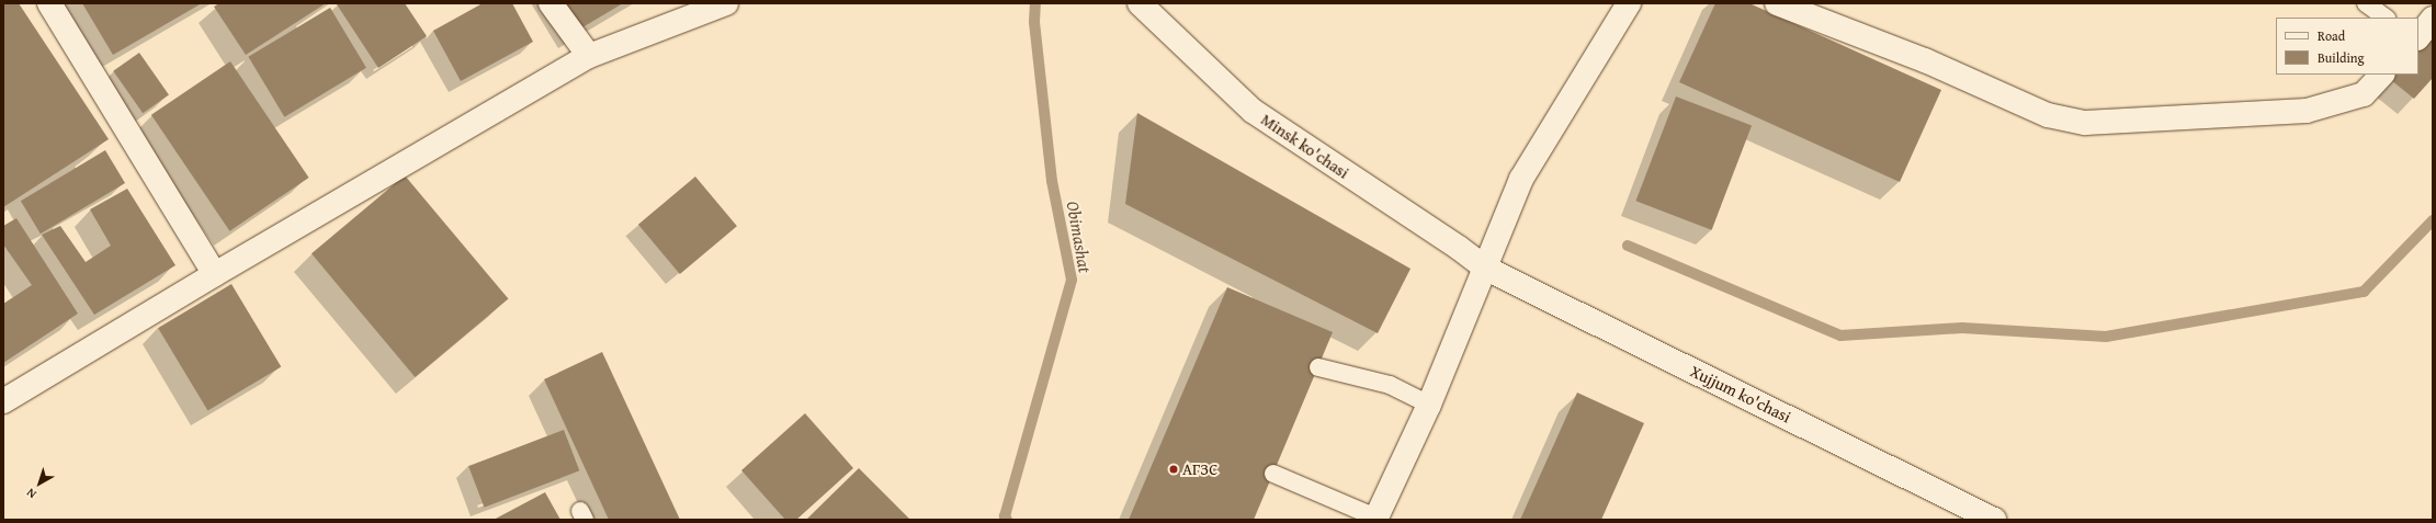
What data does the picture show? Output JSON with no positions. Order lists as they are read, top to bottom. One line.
{"streets":{"street":["Minsk ko'chasi","Xujjum ko'chasi"]},"crossings":[["Minsk ko'chasi","Xujjum ko'chasi"]],"water":["Obimashat"],"places":["АГЗС"],"legend":["Road","Building"],"north":"bottom left"}
